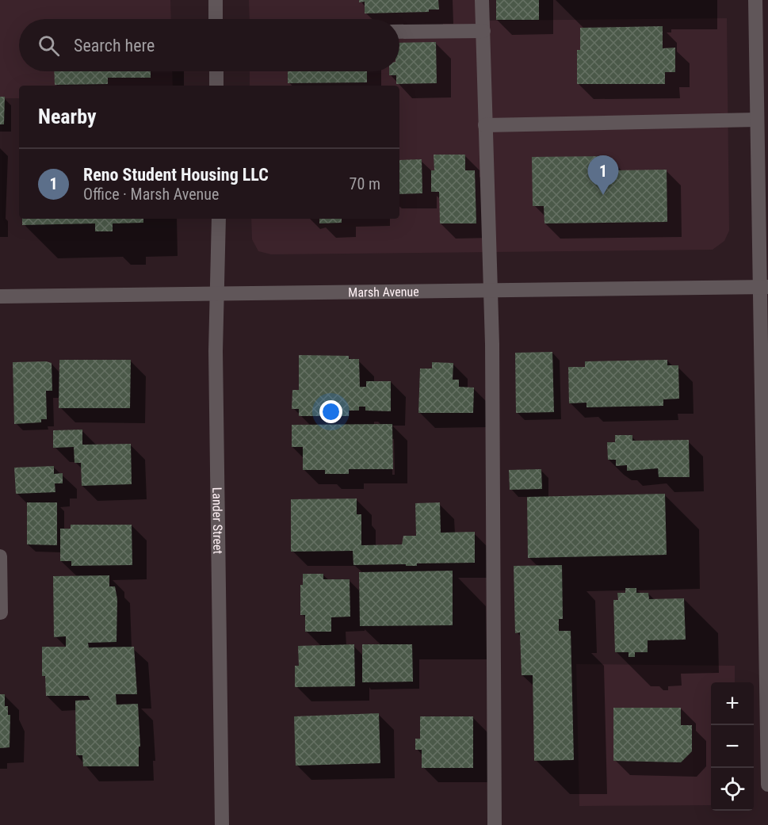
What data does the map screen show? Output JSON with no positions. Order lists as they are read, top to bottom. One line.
{"streets":{"street":["Marsh Avenue","Lander Street"]},"crossings":[["Marsh Avenue","Lander Street"]],"page":{"search":"Search here","heading":"Nearby","list":[{"mark":"1","name":"Reno Student Housing LLC","note":"Office · Marsh Avenue","value":"70 m"}],"pins":"1","map_buttons":["+","−"]}}
